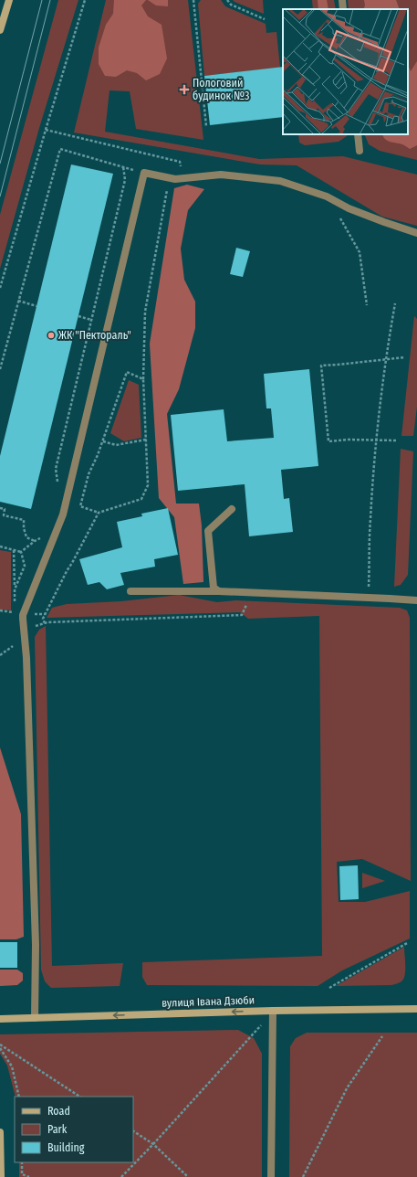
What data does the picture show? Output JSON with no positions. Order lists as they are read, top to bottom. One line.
{"streets":{"main road":["вулиця Івана Дзюби"]},"one_way":["вулиця Івана Дзюби"],"places":{"health":["Пологовий будинок №3"],"other":["ЖК \"Пектораль\""]},"legend":["Road","Park","Building"]}
